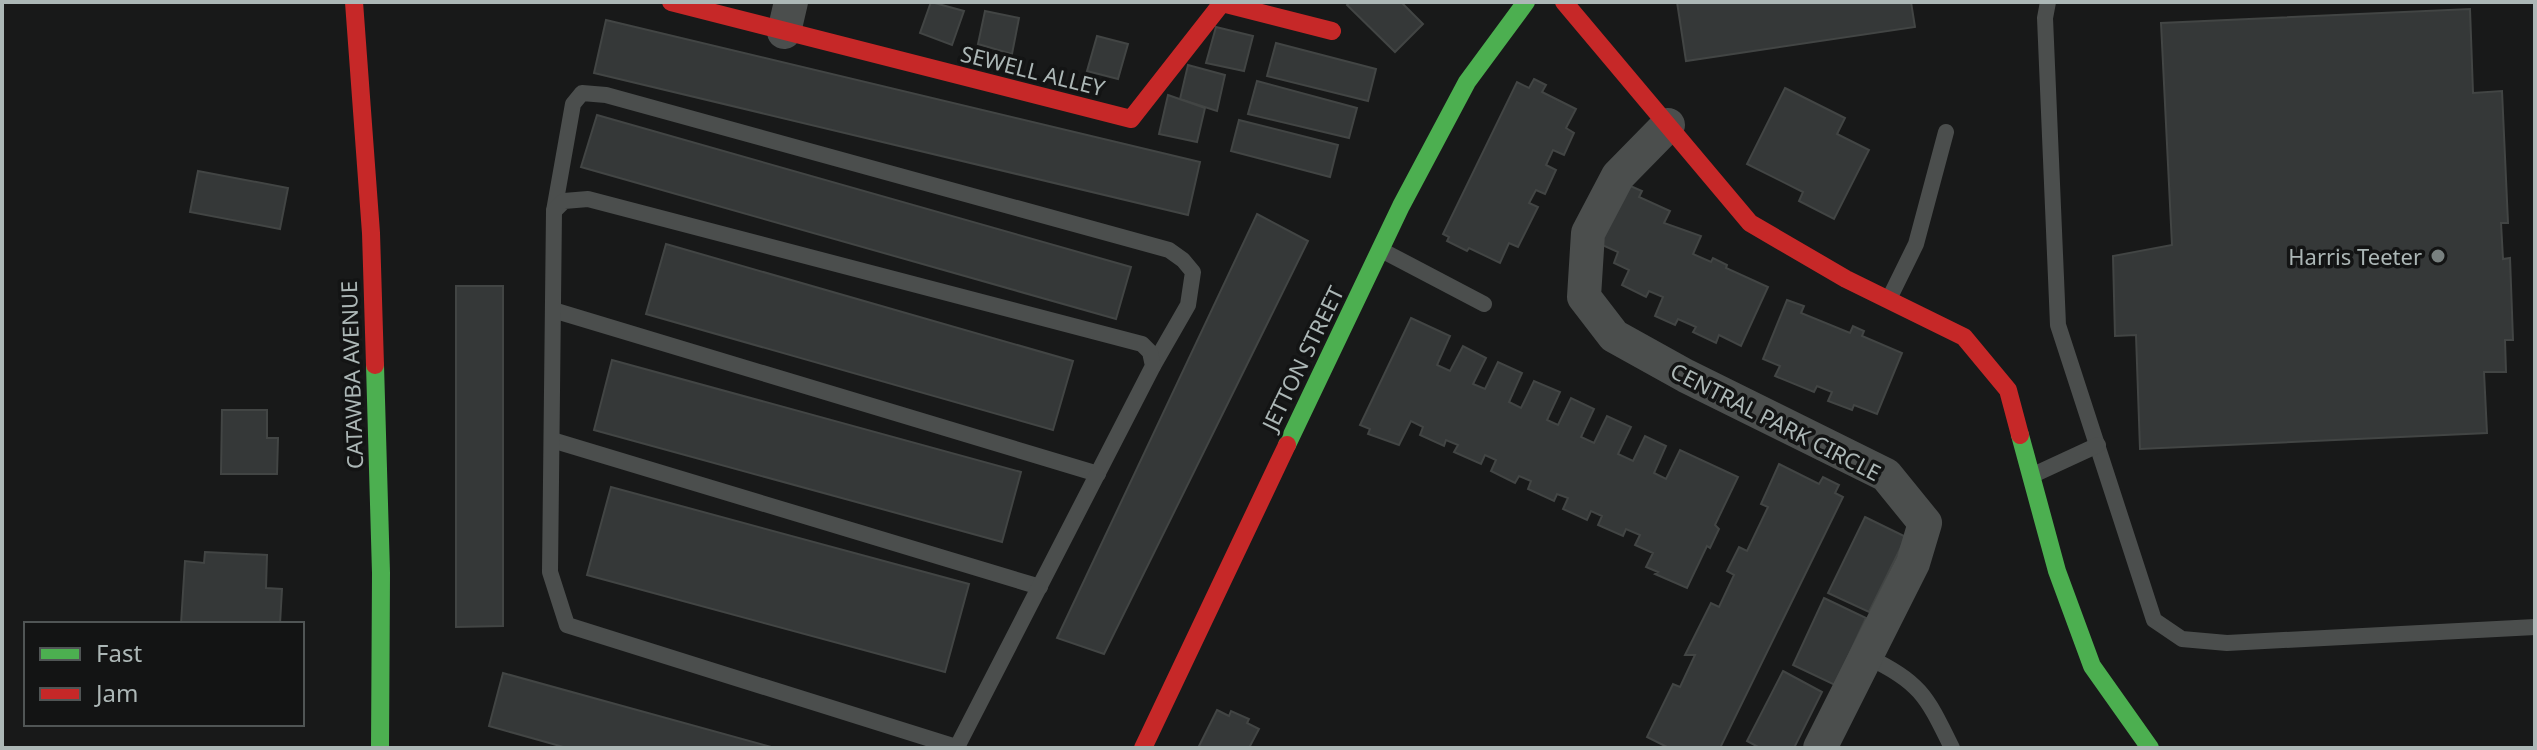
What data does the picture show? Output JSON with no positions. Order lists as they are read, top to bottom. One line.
{"streets":{"street":["SEWELL ALLEY","JETTON STREET","CATAWBA AVENUE","CENTRAL PARK CIRCLE"]},"places":["Harris Teeter"],"legend":["Fast","Jam"]}
